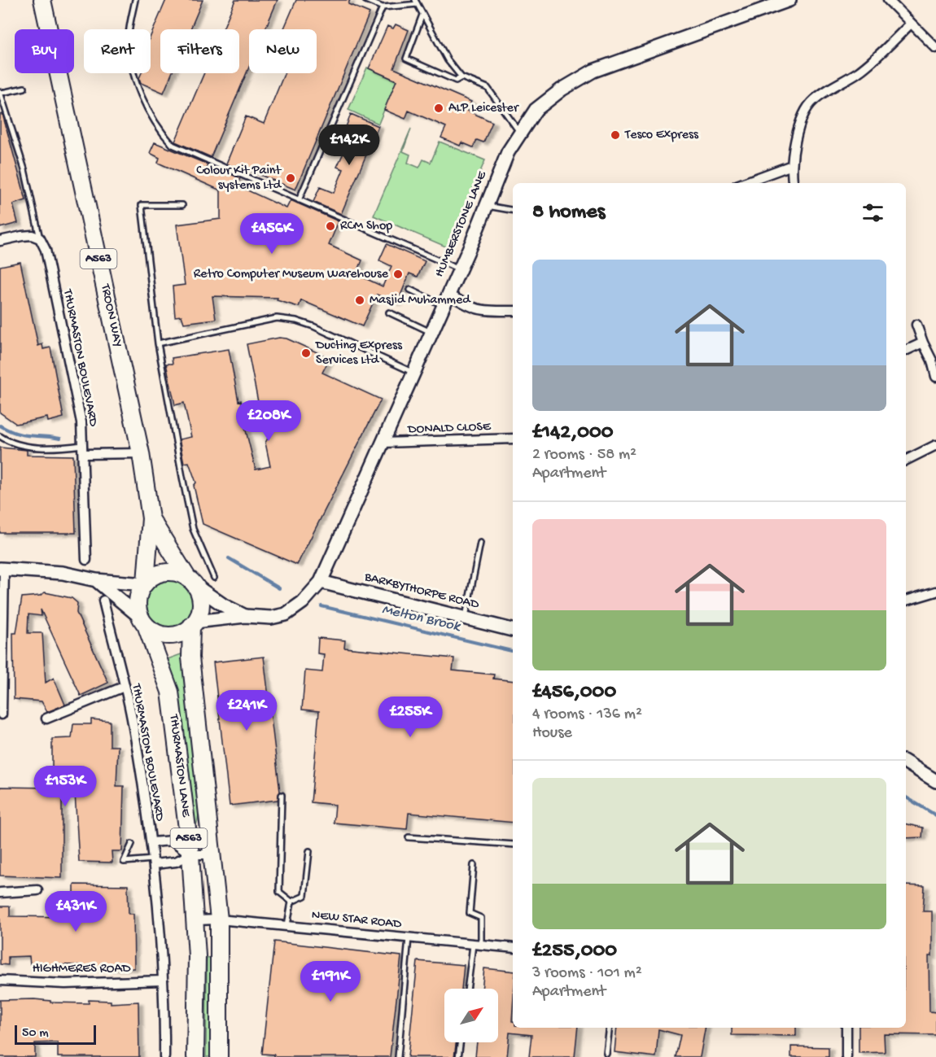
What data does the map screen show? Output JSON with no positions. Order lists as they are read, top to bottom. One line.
{"streets":{"highway":["A563","TROON WAY","THURMASTON LANE"],"street":["HUMBERSTONE LANE","THURMASTON BOULEVARD","DONALD CLOSE","BARKBYTHORPE ROAD","NEW STAR ROAD","HIGHMERES ROAD"]},"crossings":[["HUMBERSTONE LANE","TROON WAY"],["HUMBERSTONE LANE","DONALD CLOSE"],["HUMBERSTONE LANE","BARKBYTHORPE ROAD"],["HUMBERSTONE LANE","THURMASTON LANE"],["TROON WAY","THURMASTON LANE"],["THURMASTON BOULEVARD","HIGHMERES ROAD"],["THURMASTON LANE","NEW STAR ROAD"]],"water":["Melton Brook"],"places":["ALP Leicester","Tesco Express","Colour Kit Paint systems Ltd","RCM Shop","Retro Computer Museum Warehouse","Masjid Muhammed","Ducting Express Services Ltd"],"scale_bar":"50 m","north":"top right","page":{"chip":["Buy","Rent","Filters","New"],"price":["£142K","£456K","£208K","£241K","£255K","£153K","£431K","£191K"],"heading":"8 homes","list":[{"name":"£142,000","note":"2 rooms · 58 m² · Apartment"},{"name":"£456,000","note":"4 rooms · 136 m² · House"},{"name":"£255,000","note":"3 rooms · 101 m² · Apartment"}],"scale":"50 m"}}
